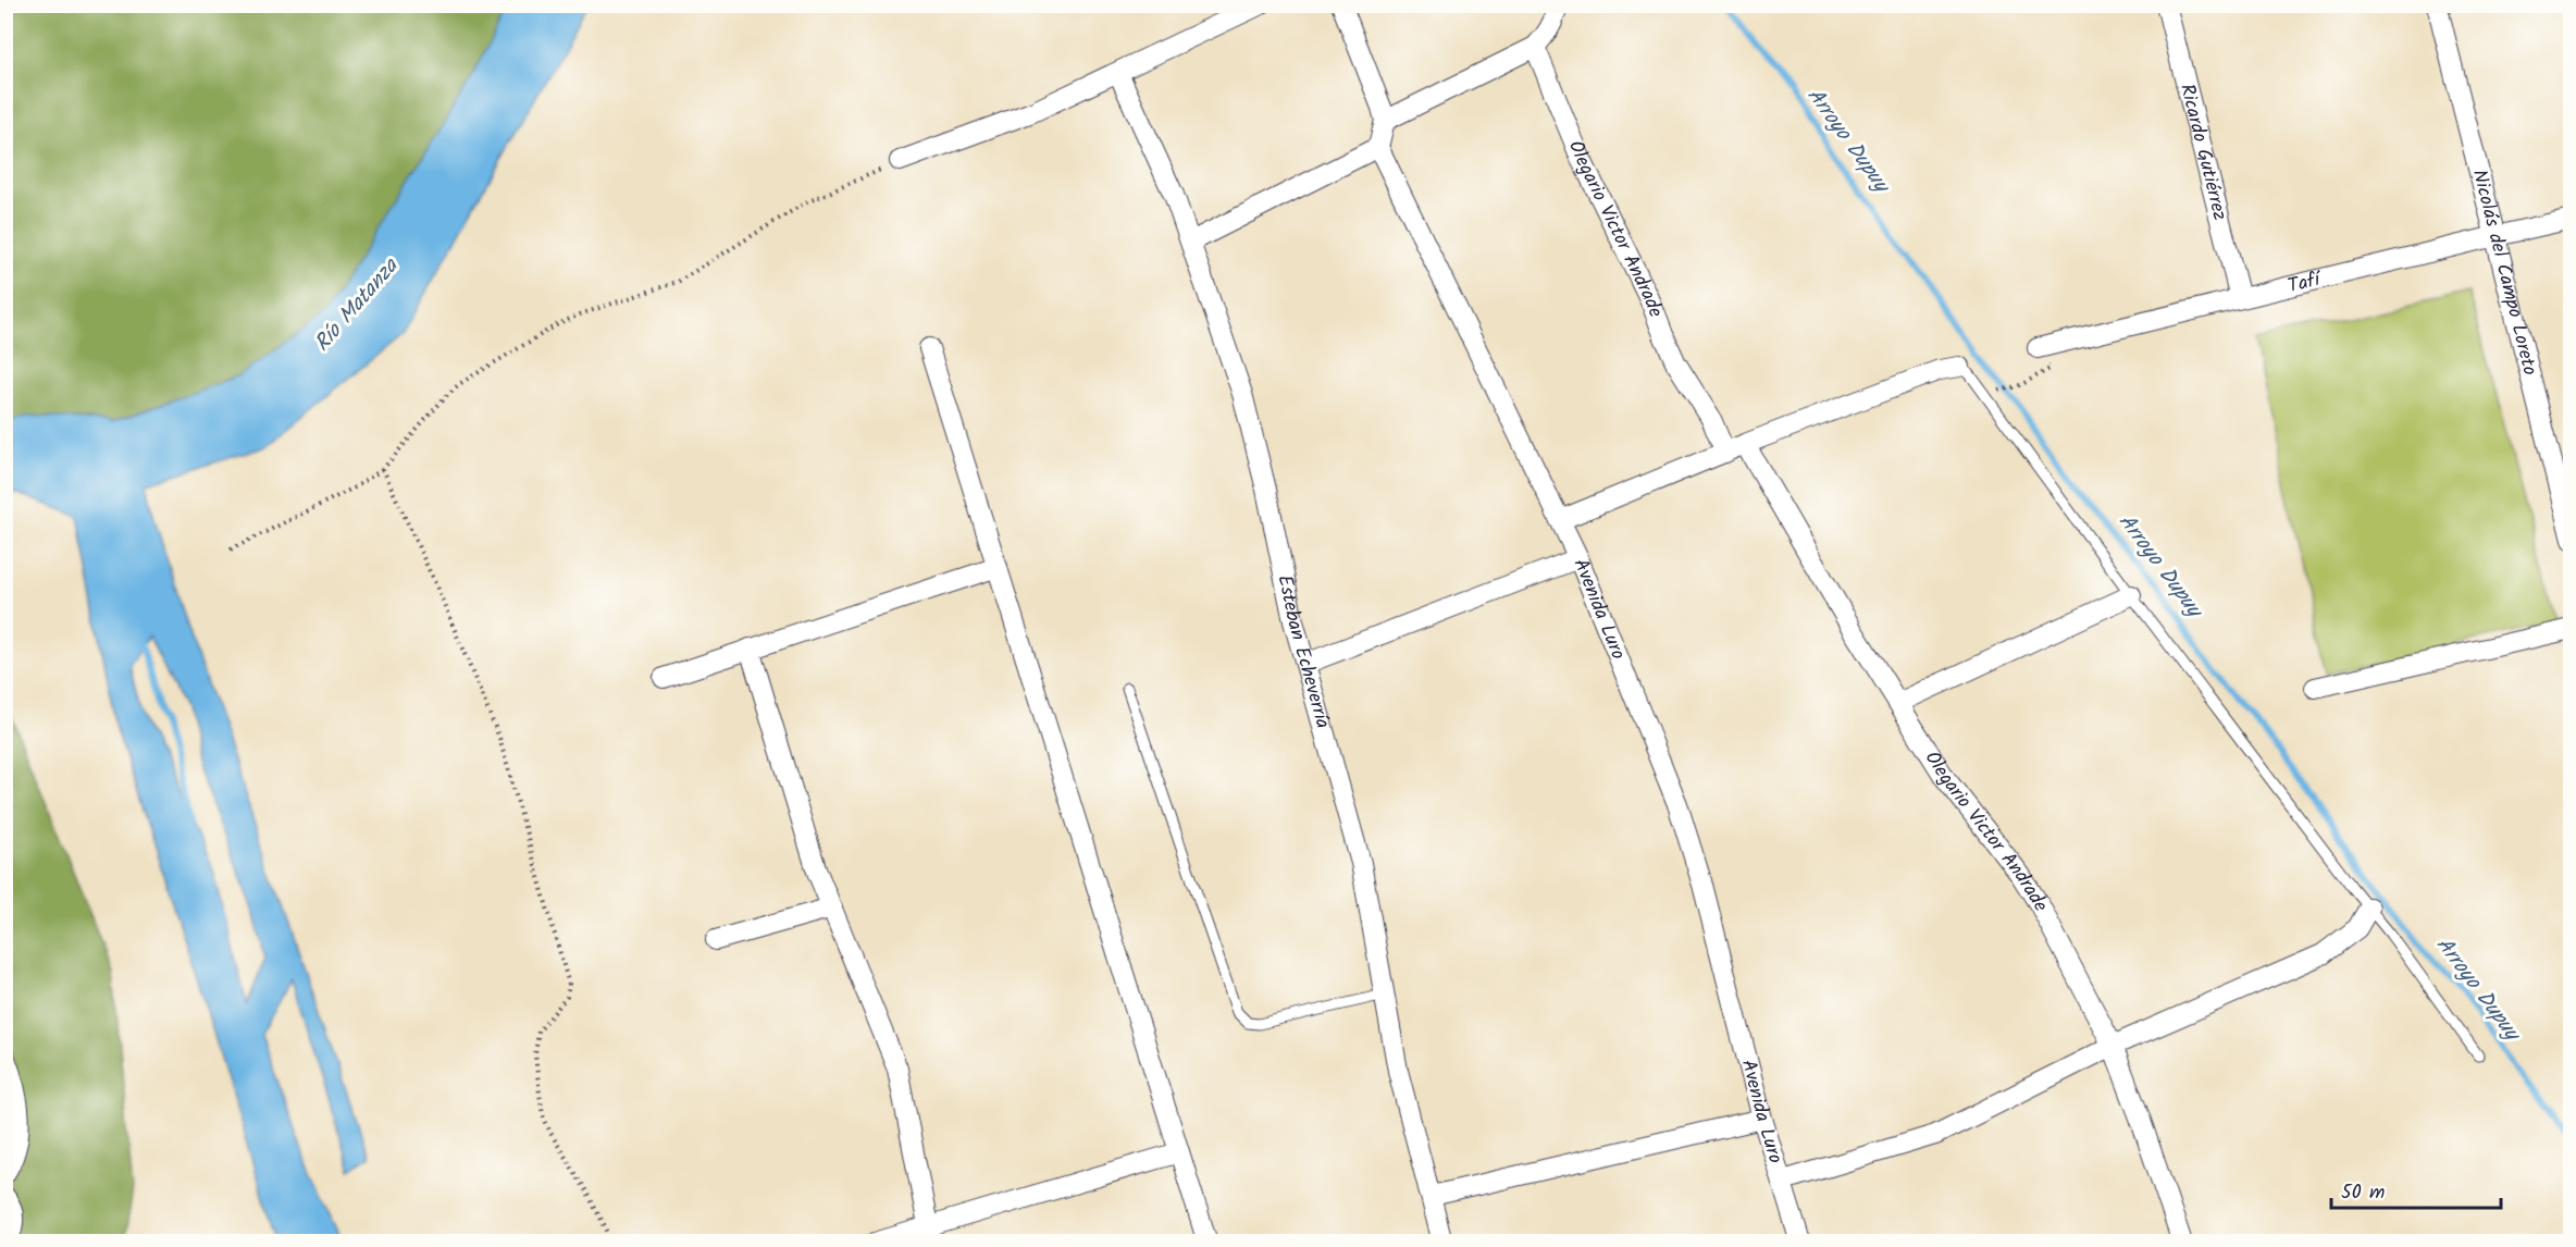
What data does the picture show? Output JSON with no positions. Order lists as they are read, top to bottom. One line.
{"streets":{"street":["Ricardo Gutiérrez","Olegario Victor Andrade","Nicolás del Campo Loreto","Tafí","Avenida Luro","Esteban Echeverría"]},"crossings":[["Ricardo Gutiérrez","Tafí"],["Nicolás del Campo Loreto","Tafí"]],"water":["Arroyo Dupuy","Río Matanza"],"scale_bar":"50 m"}
